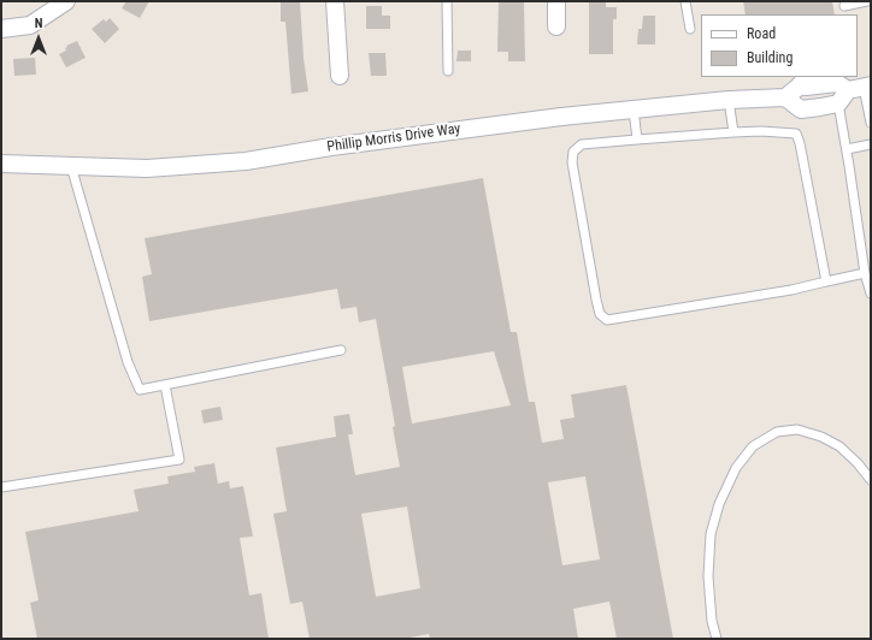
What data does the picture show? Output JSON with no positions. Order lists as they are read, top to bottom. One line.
{"streets":{"street":["Phillip Morris Drive Way"]},"legend":["Road","Building"],"north":"top"}
